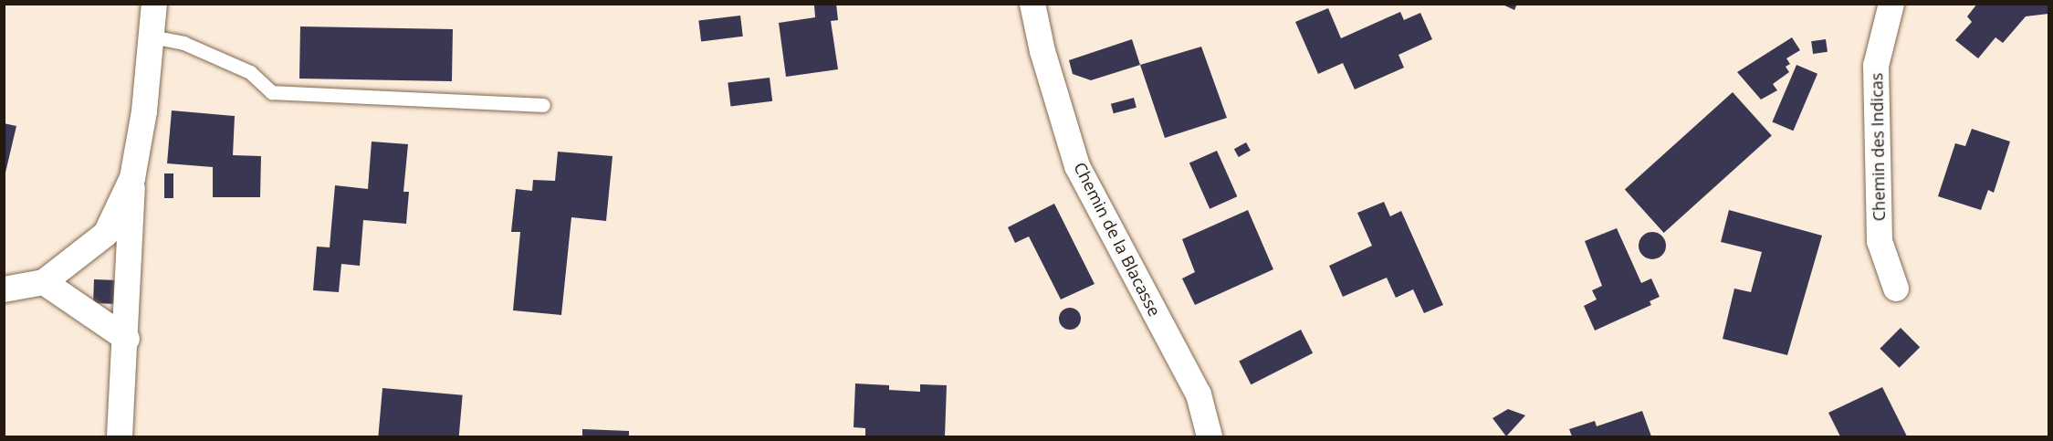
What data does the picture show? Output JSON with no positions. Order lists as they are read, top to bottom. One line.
{"streets":{"street":["Chemin des Indicas","Chemin de la Blacasse"]}}
